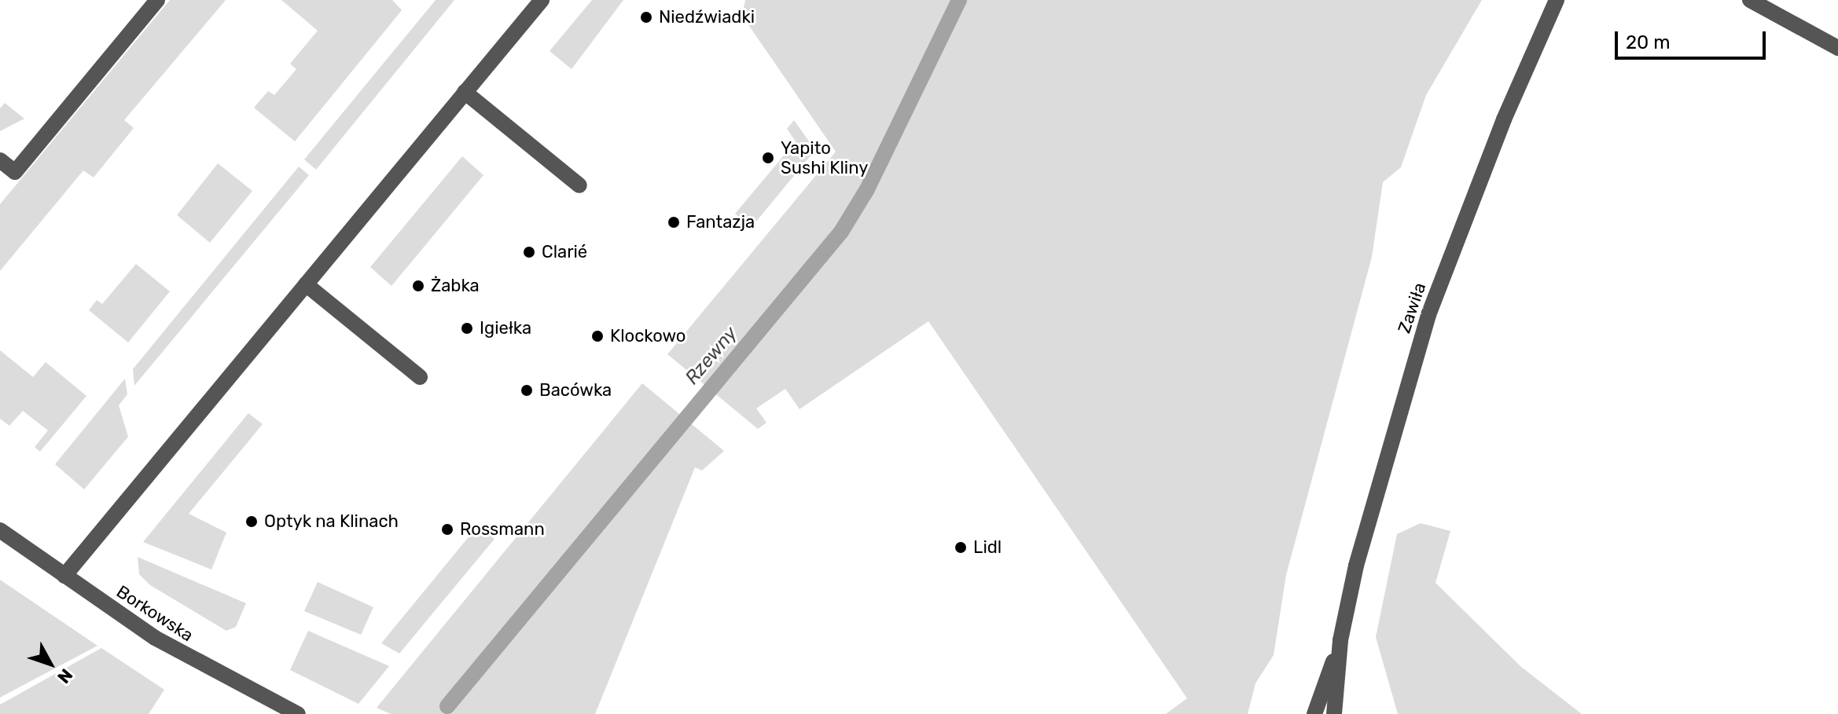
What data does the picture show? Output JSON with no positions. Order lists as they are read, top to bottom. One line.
{"streets":{"street":["Zawiła","Borkowska"]},"water":["Rzewny"],"places":["Niedźwiadki","Yapito Sushi Kliny","Fantazja","Clarié","Żabka","Igiełka","Klockowo","Bacówka","Optyk na Klinach","Rossmann","Lidl"],"scale_bar":"20 m","north":"bottom right"}
